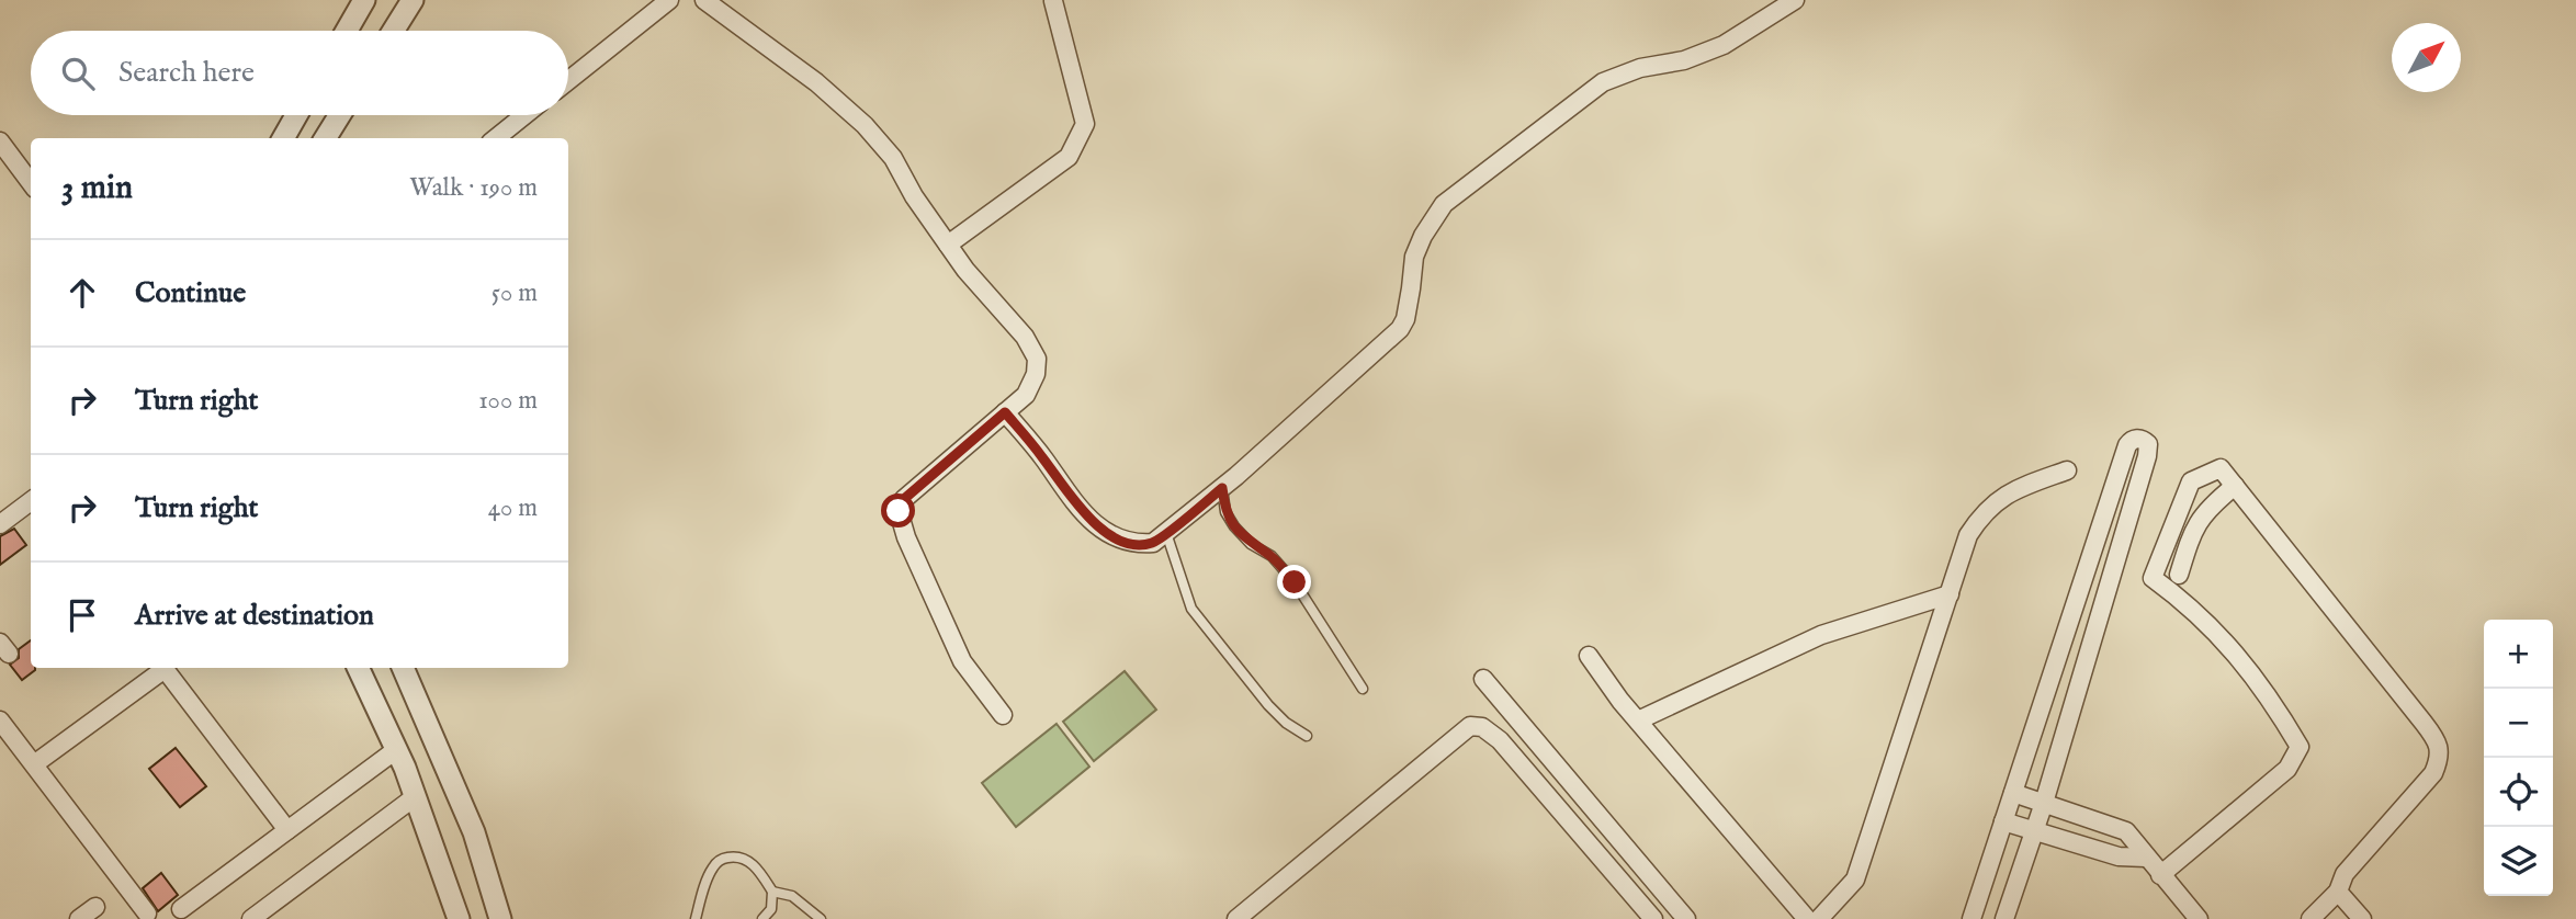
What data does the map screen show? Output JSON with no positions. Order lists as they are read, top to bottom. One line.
{"north":"top right","page":{"search":"Search here","heading":["3 min","Walk · 190 m"],"list":[["Continue","50 m"],["Turn right","100 m"],["Turn right","40 m"],"Arrive at destination"],"map_buttons":["+","−"]}}
